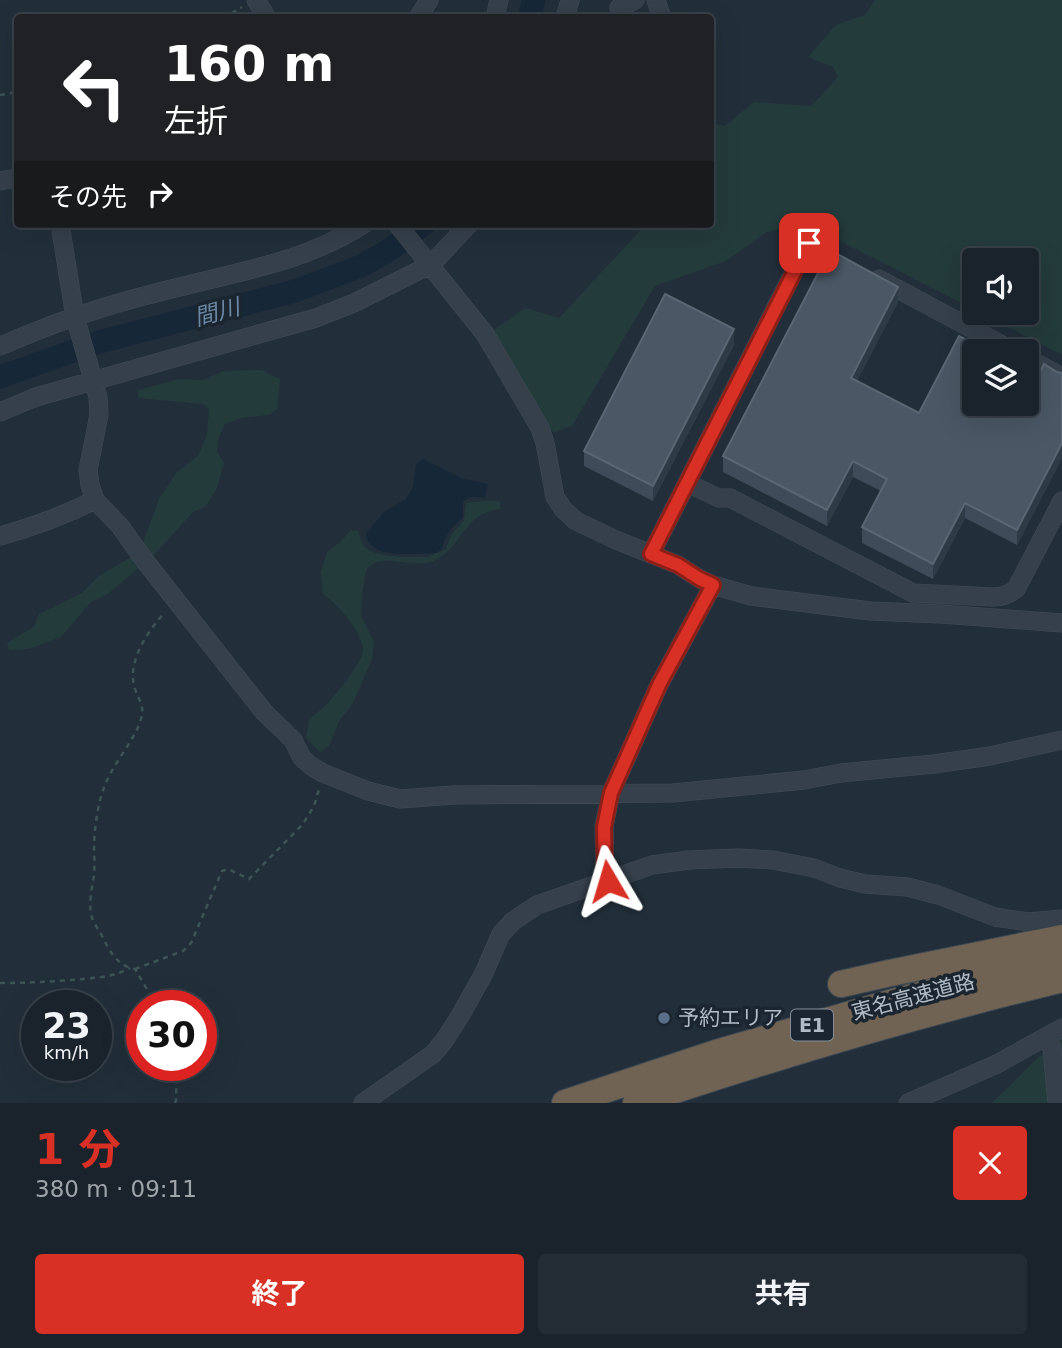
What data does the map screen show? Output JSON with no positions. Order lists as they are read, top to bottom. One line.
{"streets":{"highway":["東名高速道路","E1"]},"water":["間川"],"places":["予約エリア"],"page":{"turn":["160 m","左折"],"then":"その先","speed":"23 km/h","limit":"30","heading":["1 分","380 m · 09:11"],"buttons":["終了","共有"]}}
